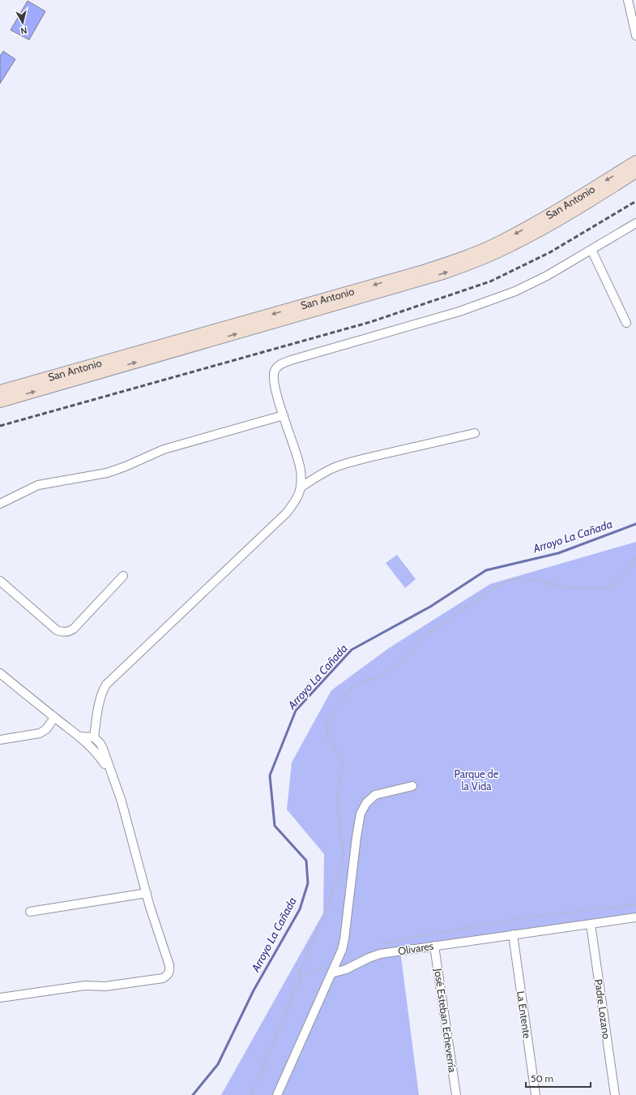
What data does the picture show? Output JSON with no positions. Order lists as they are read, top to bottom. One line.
{"streets":{"main road":["San Antonio"],"street":["Olivares","Padre Lozano","La Entente","José Esteban Echeverría"]},"crossings":[["Olivares","Padre Lozano"],["Olivares","La Entente"],["Olivares","José Esteban Echeverría"]],"water":["Arroyo La Cañada"],"parks":["Parque de la Vida"],"scale_bar":"50 m","north":"bottom"}
